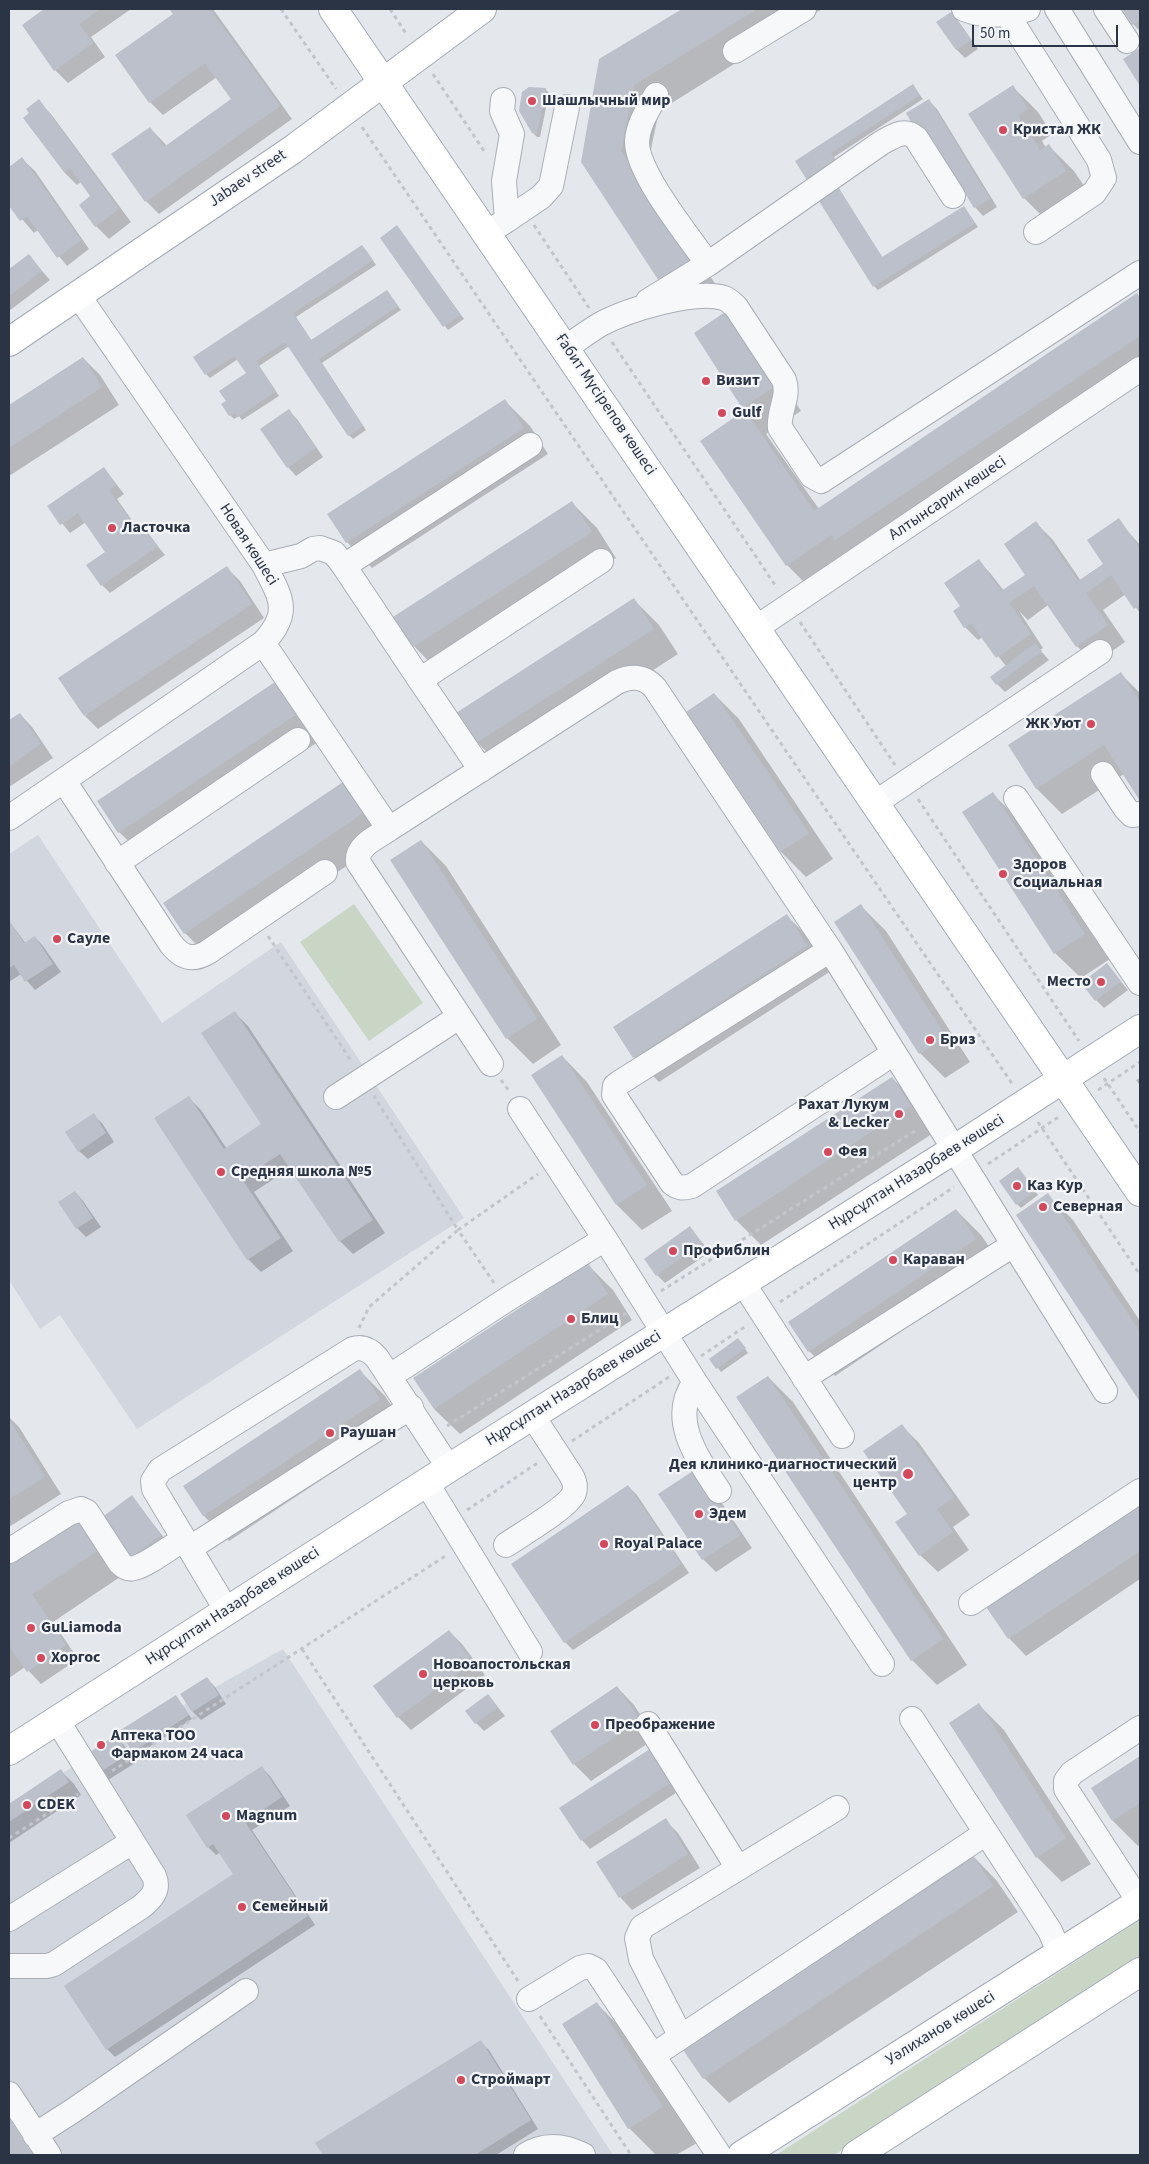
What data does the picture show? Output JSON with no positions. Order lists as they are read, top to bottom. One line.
{"streets":{"main road":["Jabaev street","Ғабит Мүсірепов көшесі","Нұрсұлтан Назарбаев көшесі","Уәлиханов көшесі"],"street":["Алтынсарин көшесі","Новая көшесі"]},"crossings":[["Jabaev street","Ғабит Мүсірепов көшесі"],["Jabaev street","Новая көшесі"],["Ғабит Мүсірепов көшесі","Алтынсарин көшесі"],["Ғабит Мүсірепов көшесі","Нұрсұлтан Назарбаев көшесі"]],"places":["Шашлычный мир","Кристал ЖК","Визит","Gulf","Ласточка","ЖК Уют","Здоров Социальная","Сауле","Место","Бриз","Рахат Лукум & Lecker","Фея","Средняя школа №5","Каз Кур","Северная","Профиблин","Караван","Блиц","Раушан","Дея клинико-диагностический центр","Эдем","Royal Palace","GuLiamoda","Хоргос","Новоапостольская церковь","Преображение","Аптека ТОО Фармаком 24 часа","CDEK","Magnum","Семейный","Строймарт"],"scale_bar":"50 m"}
